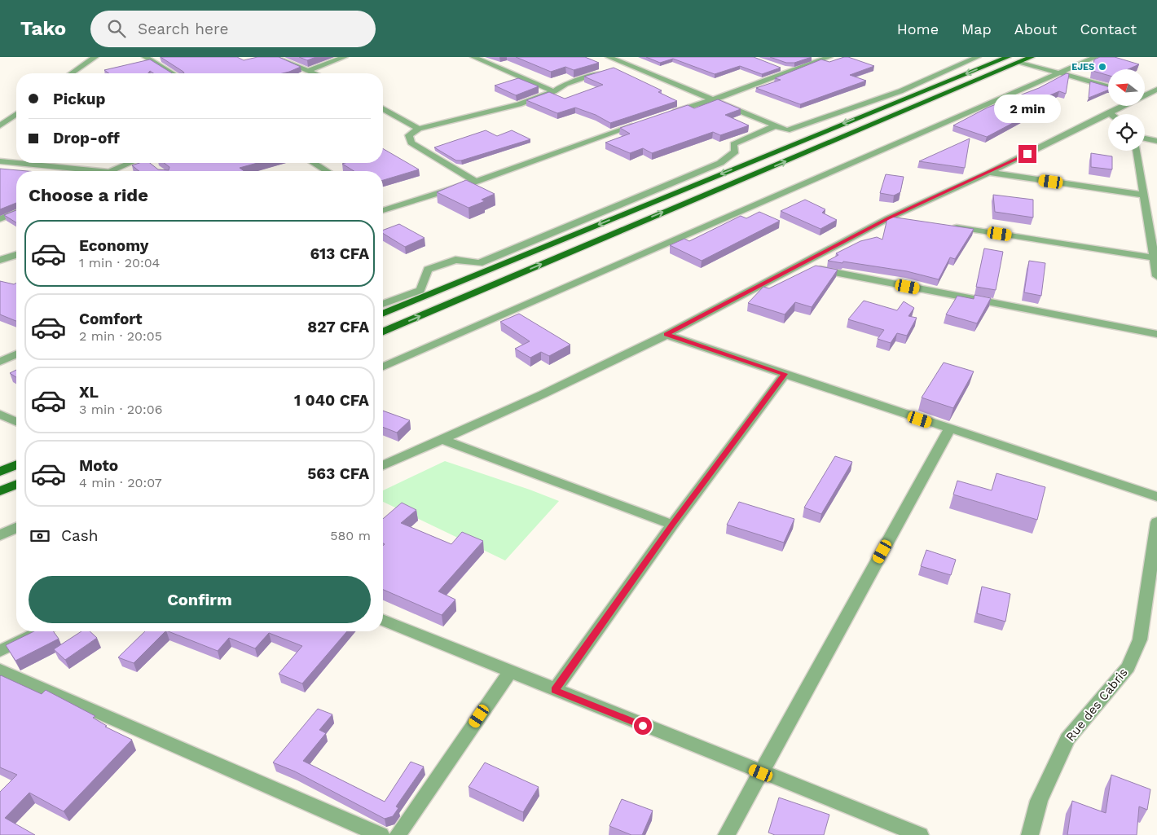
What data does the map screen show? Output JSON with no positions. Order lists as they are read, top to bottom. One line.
{"streets":{"street":["Rue des Cabris"]},"places":["EJES"],"north":"left","page":{"header":"Tako","search":"Search here","nav":["Home","Map","About","Contact"],"banner":["Pickup","Drop-off"],"bubble":"2 min","heading":"Choose a ride","list":[{"name":"Economy","note":"1 min · 20:04","value":"613 CFA"},{"name":"Comfort","note":"2 min · 20:05","value":"827 CFA"},{"name":"XL","note":"3 min · 20:06","value":"1 040 CFA"},{"name":"Moto","note":"4 min · 20:07","value":"563 CFA"}],"pay":["Cash","580 m"],"buttons":"Confirm"}}
